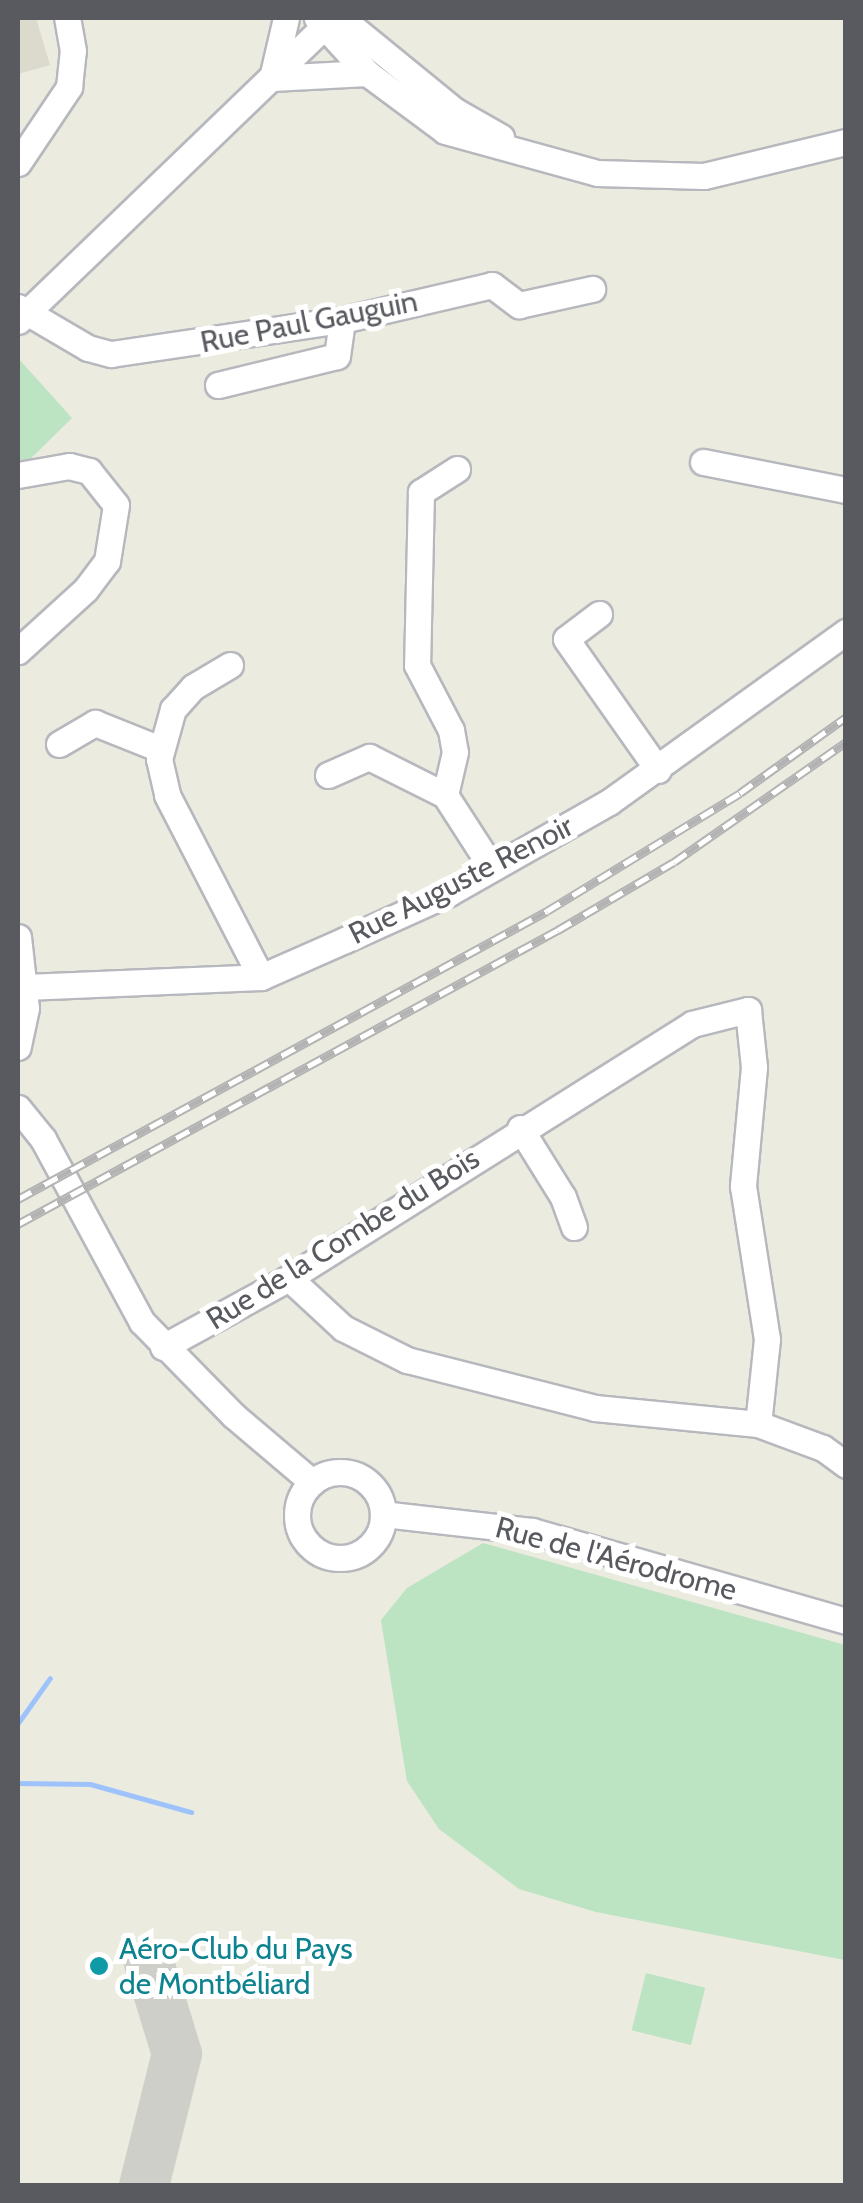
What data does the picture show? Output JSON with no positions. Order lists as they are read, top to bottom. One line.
{"streets":{"street":["Rue Paul Gauguin","Rue Auguste Renoir","Rue de la Combe du Bois","Rue de l'Aérodrome"]},"places":["Aéro-Club du Pays de Montbéliard"]}
